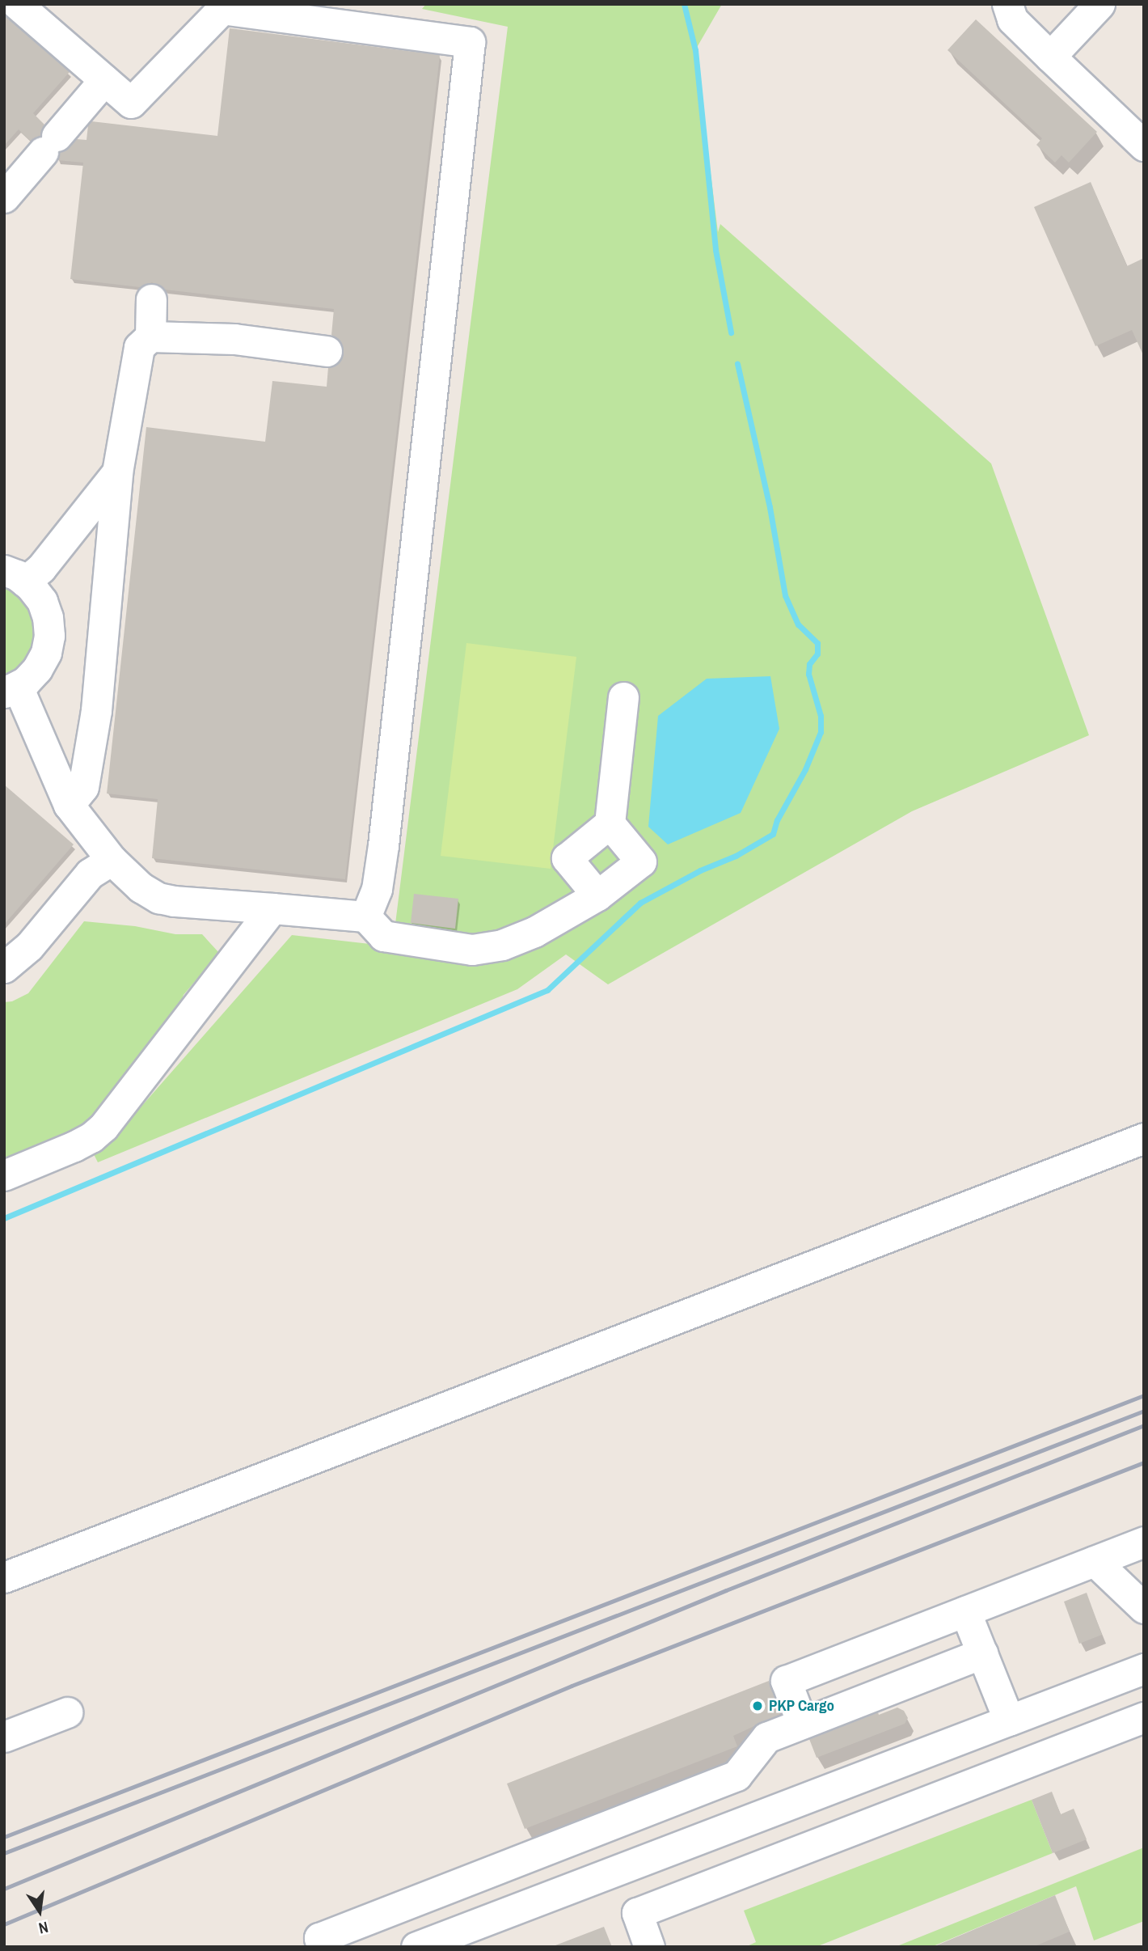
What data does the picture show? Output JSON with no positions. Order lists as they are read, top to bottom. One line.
{"places":["PKP Cargo"],"north":"bottom"}
